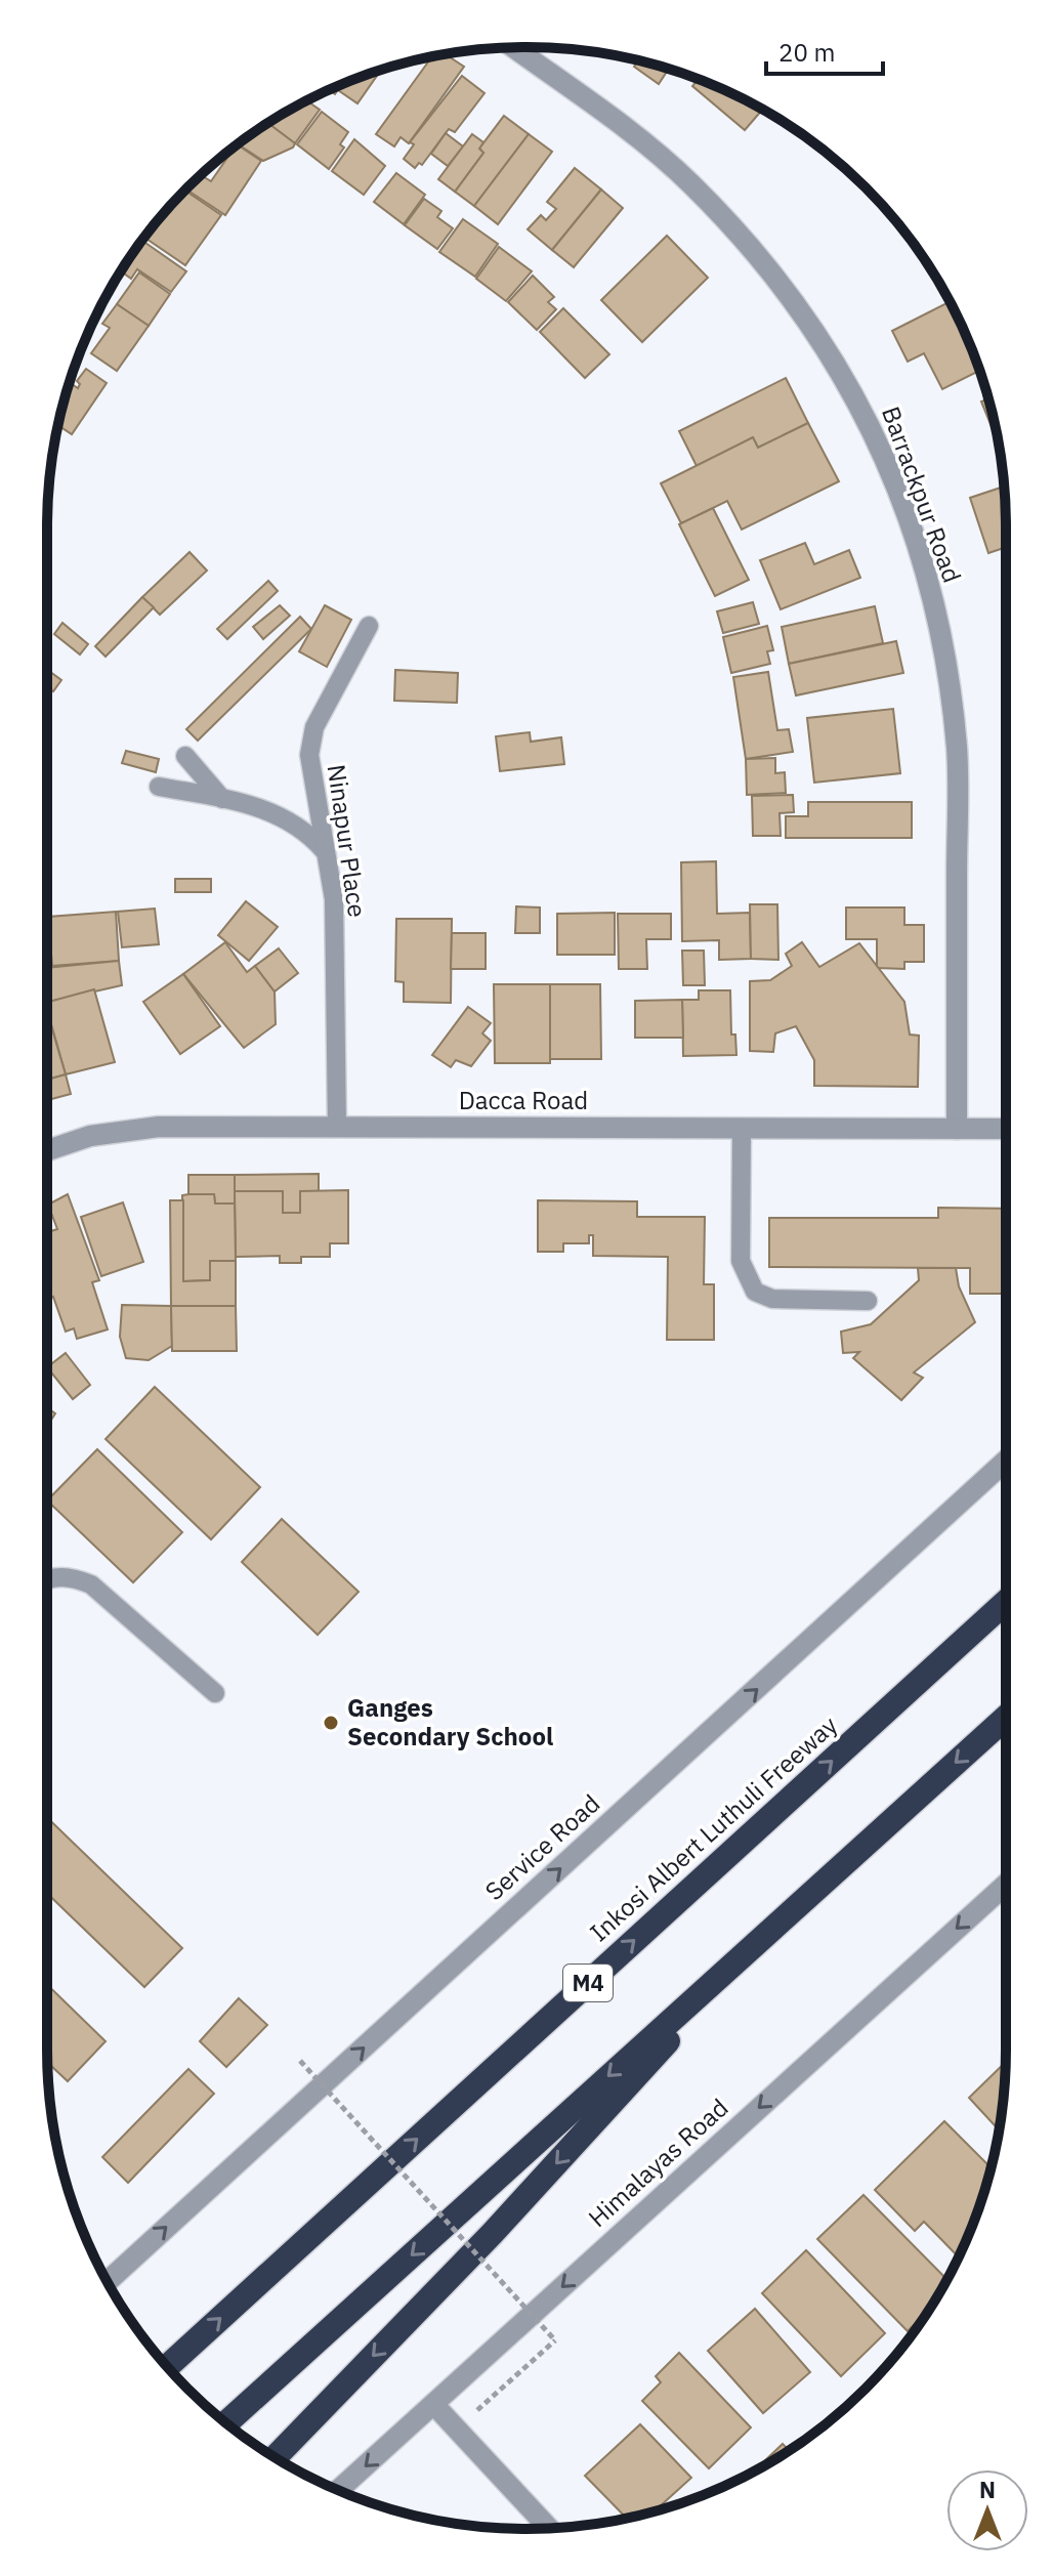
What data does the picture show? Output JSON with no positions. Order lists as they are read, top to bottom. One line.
{"streets":{"highway":["Inkosi Albert Luthuli Freeway","M4"],"street":["Barrackpur Road","Dacca Road","Service Road","Himalayas Road"],"lane":["Ninapur Place"]},"crossings":[["Barrackpur Road","Dacca Road"],["Ninapur Place","Dacca Road"]],"one_way":["Service Road","Himalayas Road"],"places":["Ganges Secondary School"],"scale_bar":"20 m","north":"top"}
